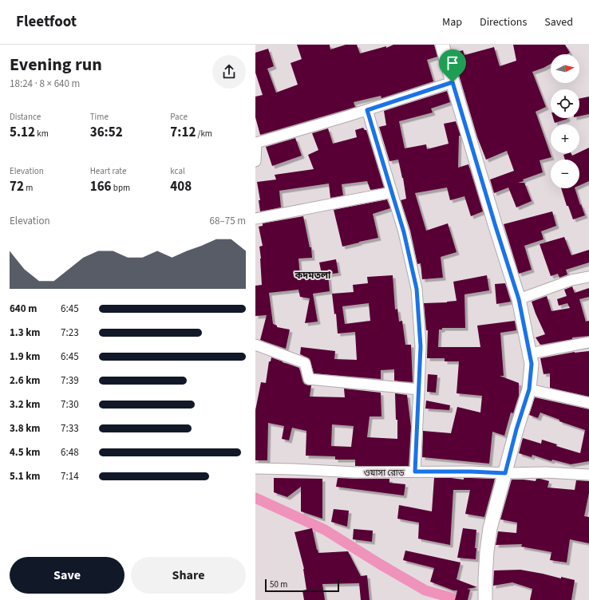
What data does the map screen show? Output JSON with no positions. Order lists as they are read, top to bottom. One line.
{"streets":{"street":["ওয়াসা রোড"]},"districts":["কদমতলা"],"scale_bar":"50 m","north":"right","page":{"header":"Fleetfoot","nav":["Map","Directions","Saved"],"heading":["Evening run","18:24 · 8 × 640 m"],"map_buttons":["+","−"],"stats":[["Distance","5.12 km"],["Time","36:52"],["Pace","7:12 /km"],["Elevation","72 m"],["Heart rate","166 bpm"],["kcal","408"]],"chart":["Elevation","68–75 m"],"list":[{"name":"640 m","note":"6:45"},{"name":"1.3 km","note":"7:23"},{"name":"1.9 km","note":"6:45"},{"name":"2.6 km","note":"7:39"},{"name":"3.2 km","note":"7:30"},{"name":"3.8 km","note":"7:33"},{"name":"4.5 km","note":"6:48"},{"name":"5.1 km","note":"7:14"}],"buttons":["Save","Share"],"scale":"50 m"}}
